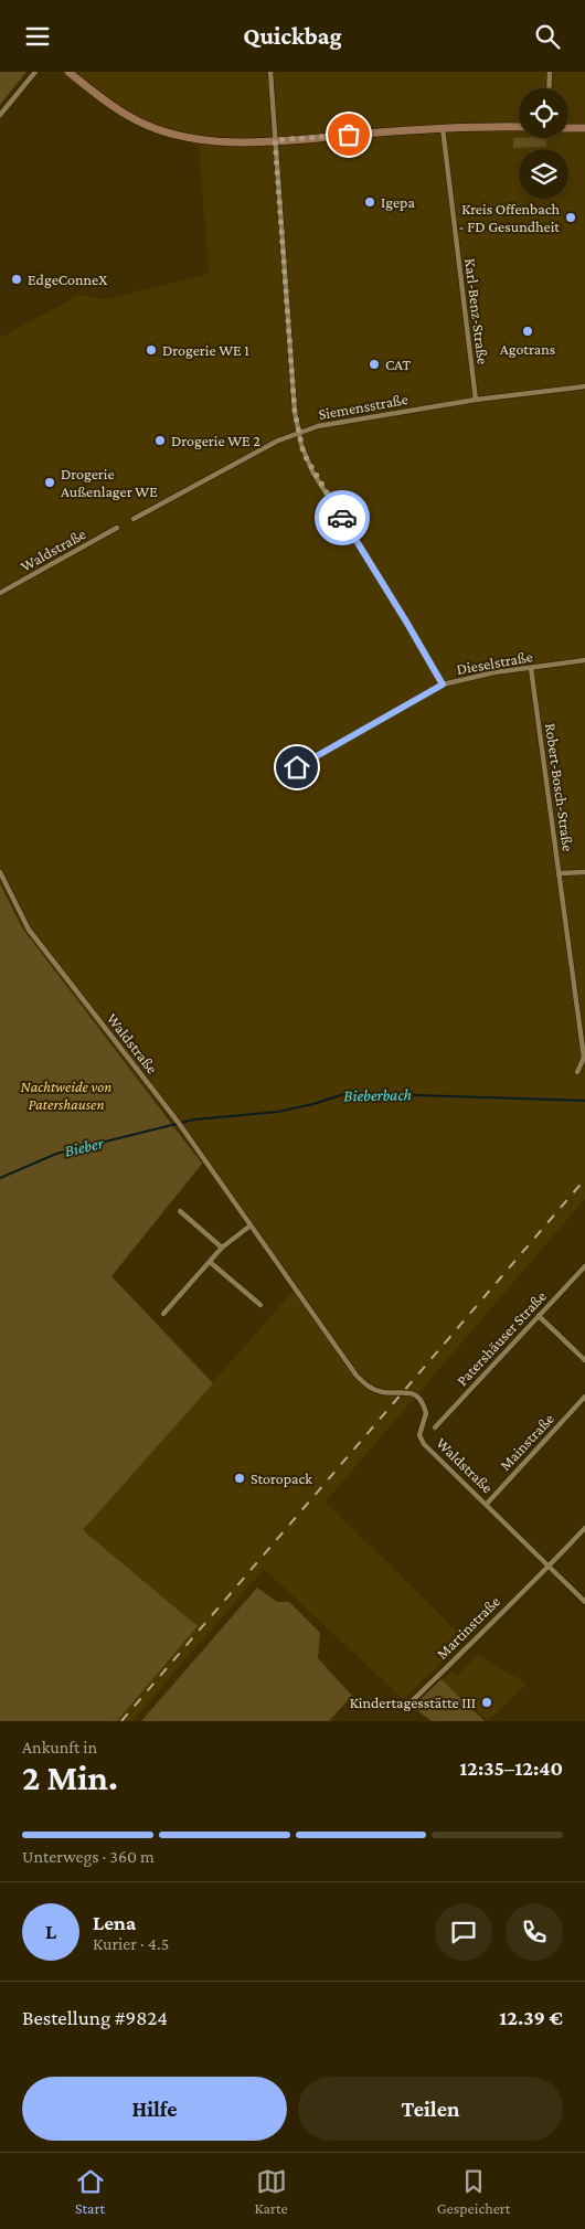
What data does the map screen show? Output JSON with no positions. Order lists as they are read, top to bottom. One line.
{"streets":{"street":["Karl-Benz-Straße","Siemensstraße","Waldstraße","Dieselstraße","Robert-Bosch-Straße","Patershäuser Straße","Mainstraße","Martinstraße"]},"crossings":[["Karl-Benz-Straße","Siemensstraße"],["Waldstraße","Mainstraße"],["Waldstraße","Martinstraße"],["Dieselstraße","Robert-Bosch-Straße"]],"water":["Bieberbach","Bieber"],"parks":["Nachtweide von Patershausen"],"places":["Igepa","Kreis Offenbach - FD Gesundheit","EdgeConneX","Agotrans","Drogerie WE 1","CAT","Drogerie WE 2","Drogerie Außenlager WE","Storopack","Kindertagesstätte III"],"page":{"header":"Quickbag","heading":["2 Min.","Ankunft in","12:35–12:40"],"panel":["Lena","Kurier · 4.5","Bestellung #9824","12.39 €"],"bar":"Unterwegs · 360 m","round":"L","buttons":["Hilfe","Teilen"],"tabs":["Start","Karte","Gespeichert"]}}
